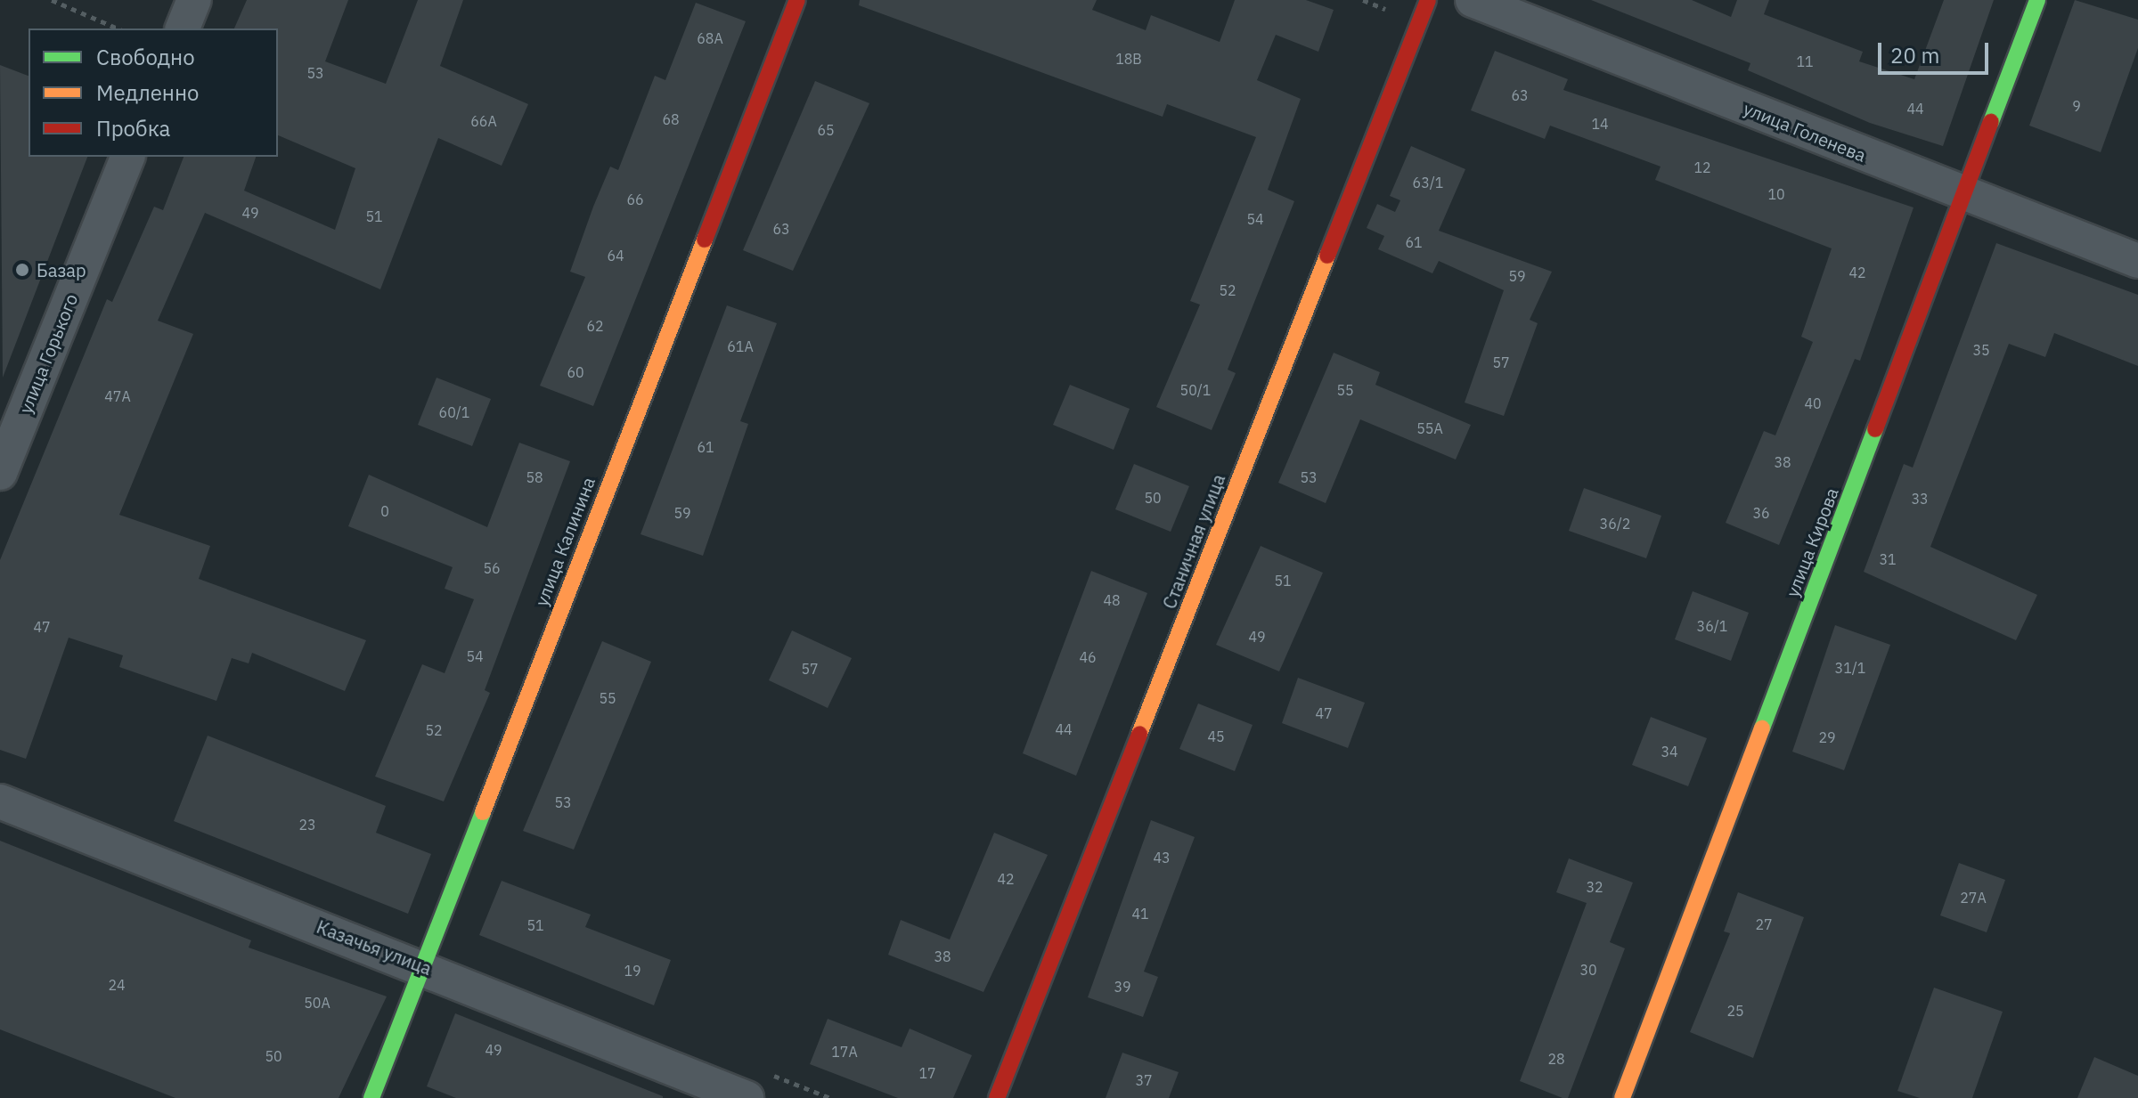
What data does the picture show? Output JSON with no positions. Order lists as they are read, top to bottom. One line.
{"streets":{"street":["улица Голенева","улица Горького","улица Калинина","Станичная улица","улица Кирова","Казачья улица"]},"crossings":[["улица Голенева","улица Кирова"],["улица Калинина","Казачья улица"]],"places":["Базар"],"house_numbers":["68А","18В","11","53","63","9","44","68","66А","14","65","12","63/1","10","66","49","51","54","63","61","64","42","59","52","62","61А","35","57","60","50/1","55","47А","40","60/1","55А","61","38","58","53","50","33","0","59","36","36/2","31","56","51","48","36/1","47","49","54","46","31/1","57","55","47","44","52","45","29","34","53","23","43","42","32","27А","41","27","51","38","30","19","24","39","50А","25","49","17А","50","28","17","37"],"legend":["Свободно","Медленно","Пробка"],"scale_bar":"20 m"}
